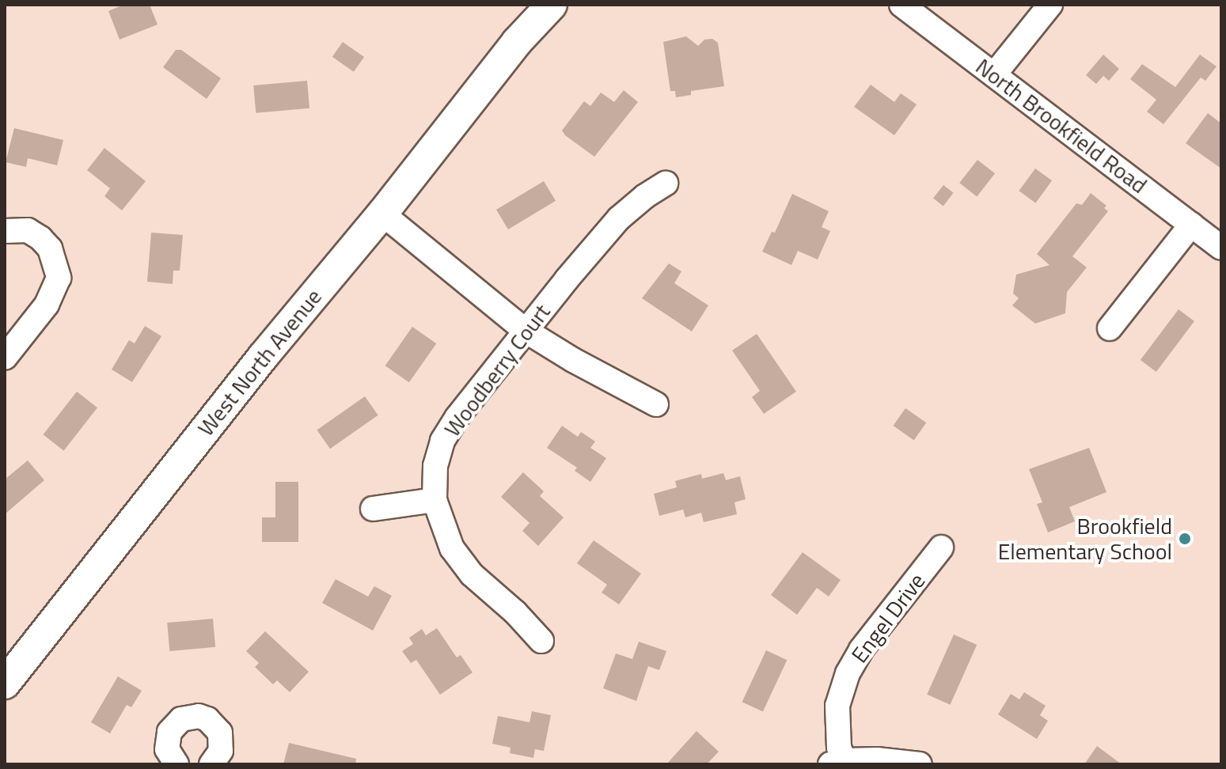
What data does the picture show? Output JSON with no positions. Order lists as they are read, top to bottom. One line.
{"streets":{"main road":["West North Avenue"],"street":["North Brookfield Road","Woodberry Court","Engel Drive"]},"places":["Brookfield Elementary School"]}
